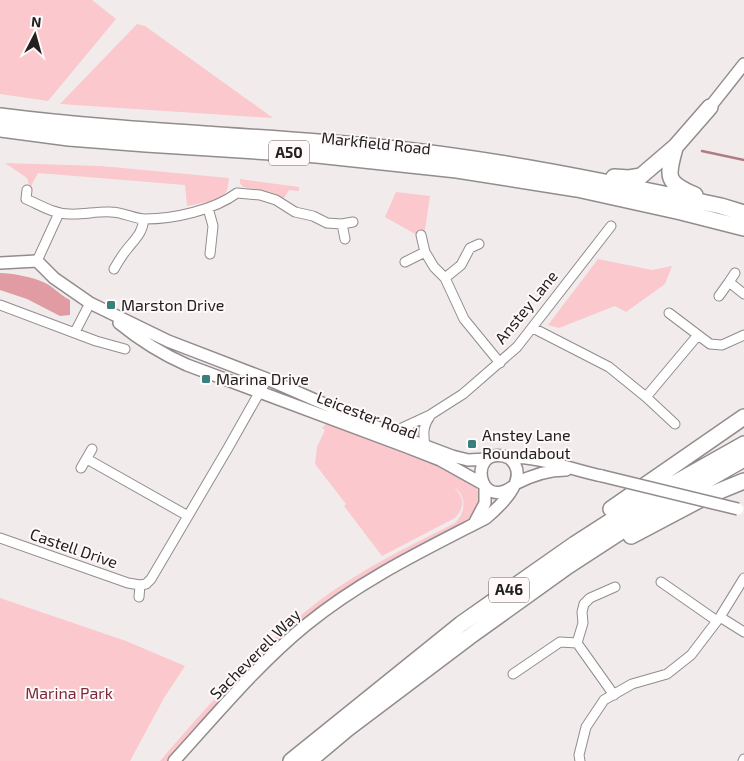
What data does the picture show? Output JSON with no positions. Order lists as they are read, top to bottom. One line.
{"streets":{"highway":["Markfield Road","A50","A46"],"street":["Anstey Lane","Leicester Road","Castell Drive","Sacheverell Way"]},"crossings":[["Anstey Lane","Leicester Road"],["Leicester Road","Sacheverell Way"]],"parks":["Marina Park"],"places":{"transit":["Marston Drive","Marina Drive","Anstey Lane Roundabout"]},"north":"top"}
